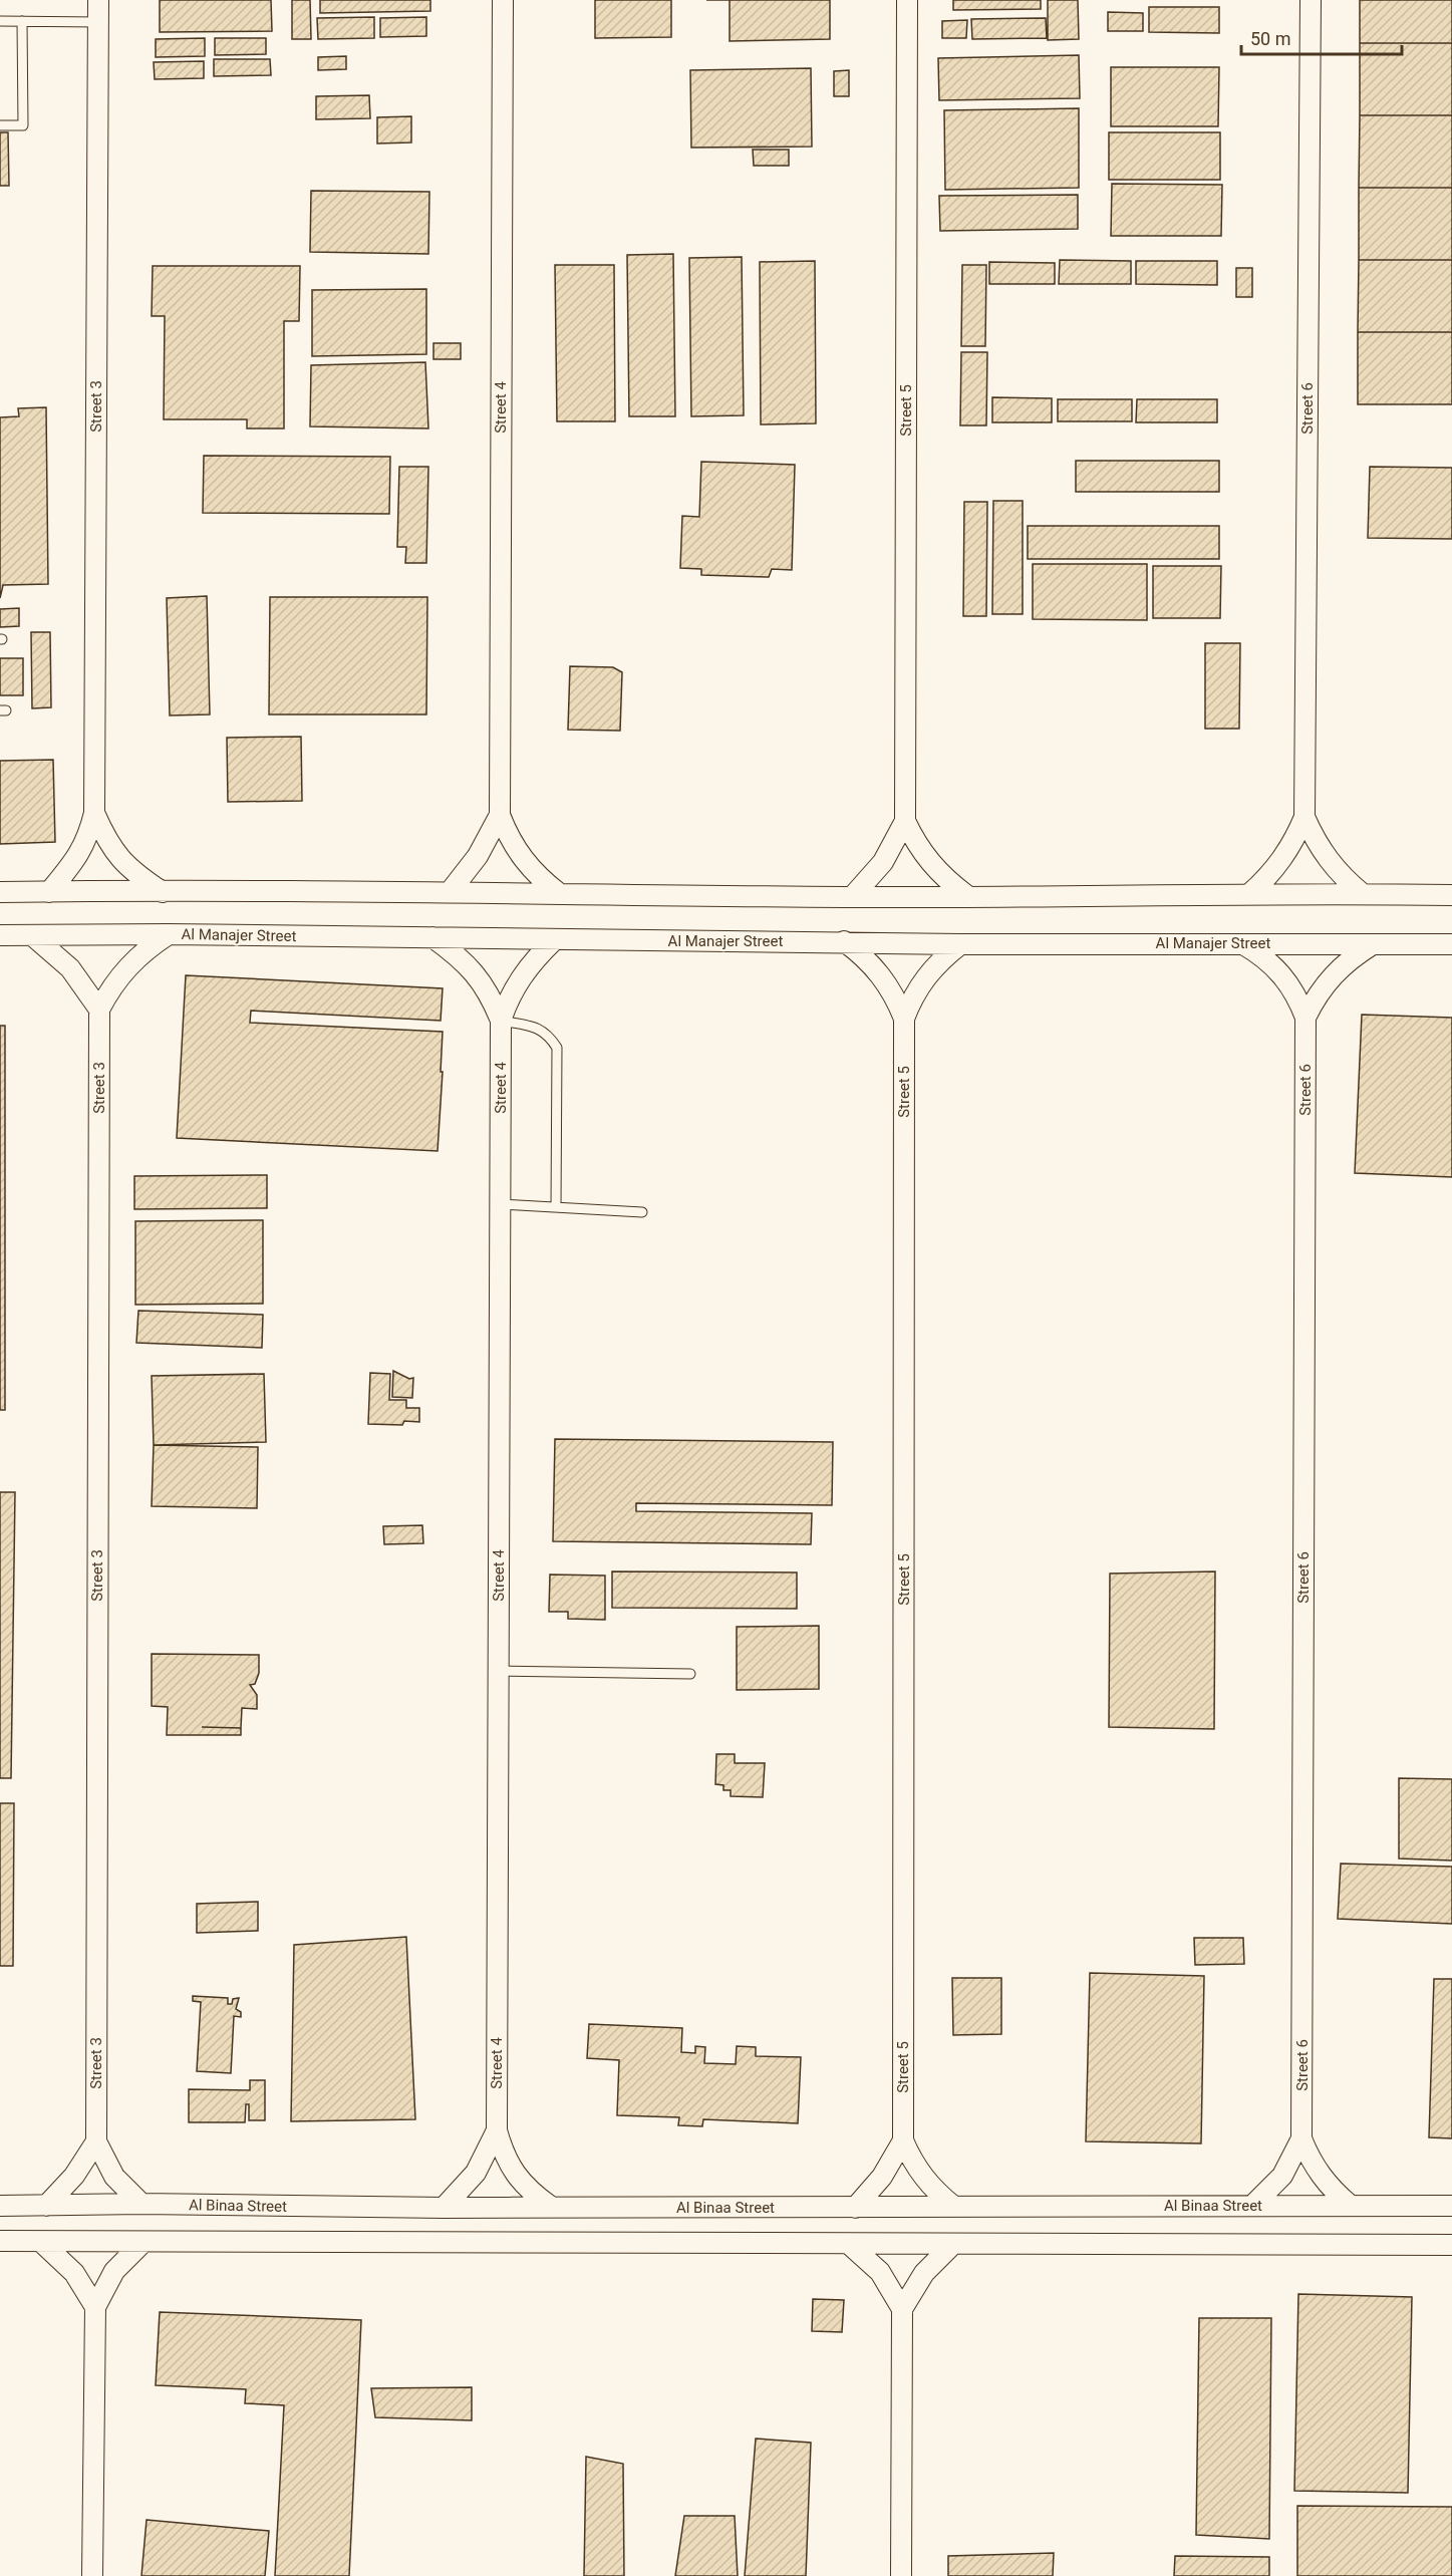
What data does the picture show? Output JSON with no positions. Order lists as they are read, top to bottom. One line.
{"streets":{"street":["Street 3","Street 4","Street 6","Street 5","Al Manajer Street","Al Binaa Street"]},"crossings":[["Street 3","Al Manajer Street"],["Street 3","Al Binaa Street"],["Street 4","Al Manajer Street"],["Street 4","Al Binaa Street"],["Street 6","Al Manajer Street"],["Street 6","Al Binaa Street"],["Street 5","Al Manajer Street"],["Street 5","Al Binaa Street"]],"scale_bar":"50 m"}
